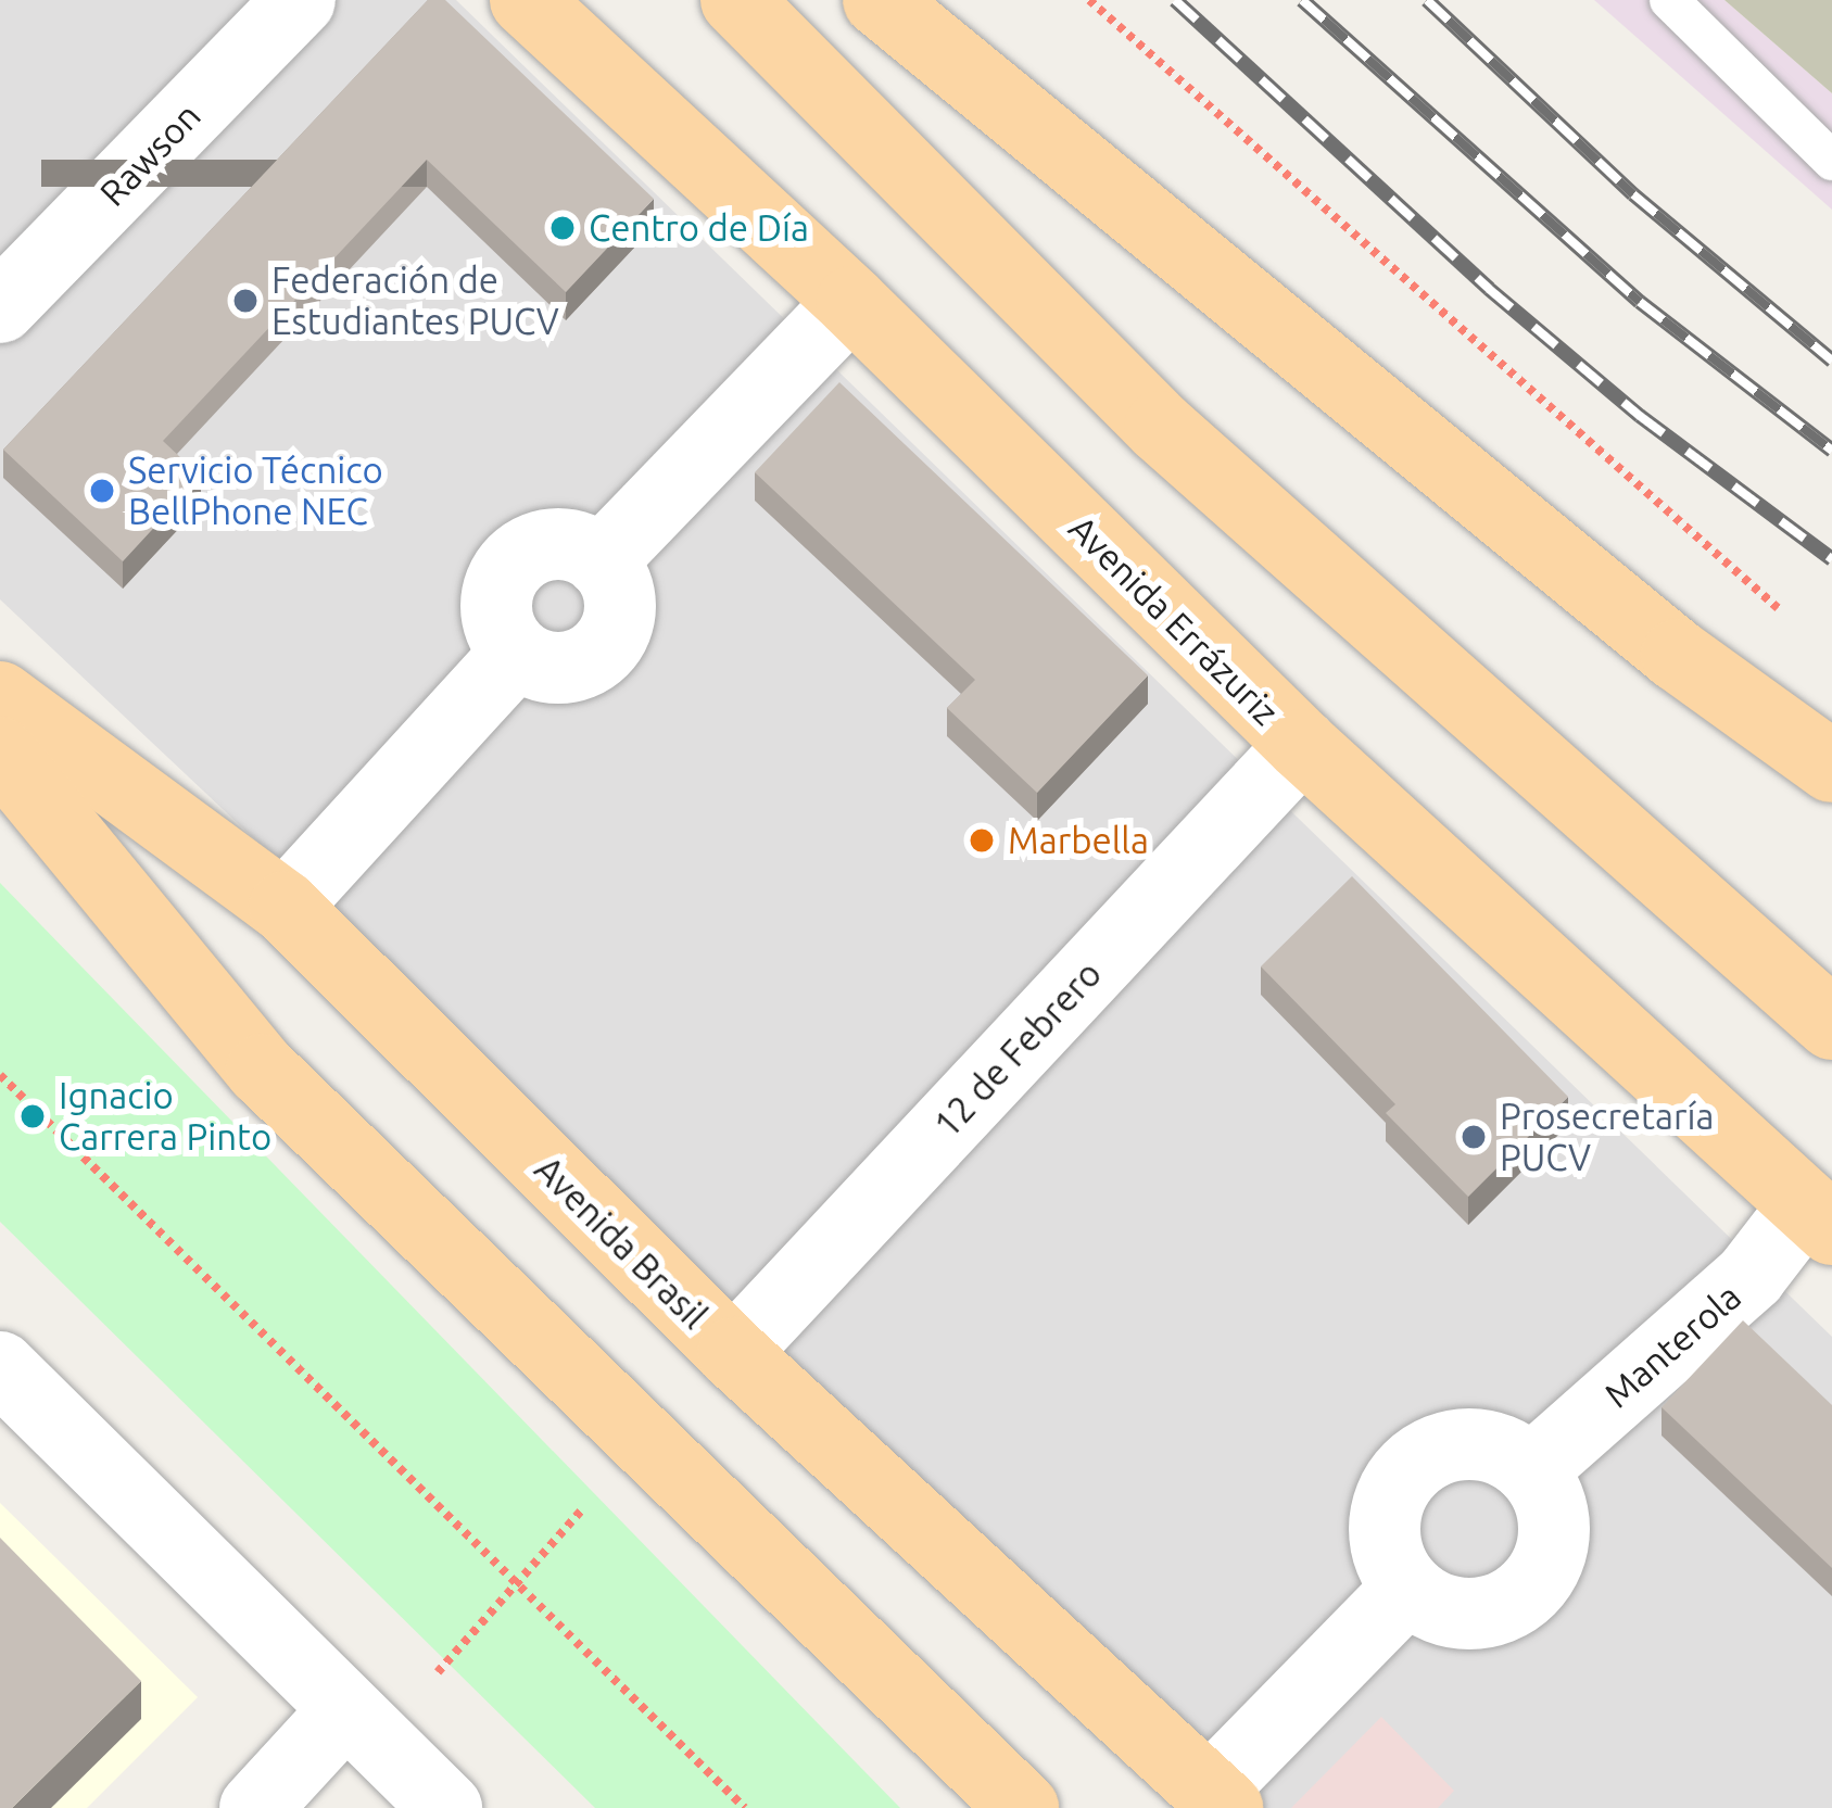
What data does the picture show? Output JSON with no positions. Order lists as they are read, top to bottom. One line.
{"streets":{"main road":["Avenida Errázuriz","Avenida Brasil"],"street":["Rawson","12 de Febrero","Manterola"]},"crossings":[["Avenida Errázuriz","12 de Febrero"],["Avenida Errázuriz","Manterola"],["12 de Febrero","Avenida Brasil"]],"places":["Centro de Día","Federación de Estudiantes PUCV","Servicio Técnico BellPhone NEC","Marbella","Ignacio Carrera Pinto","Prosecretaría PUCV"]}
